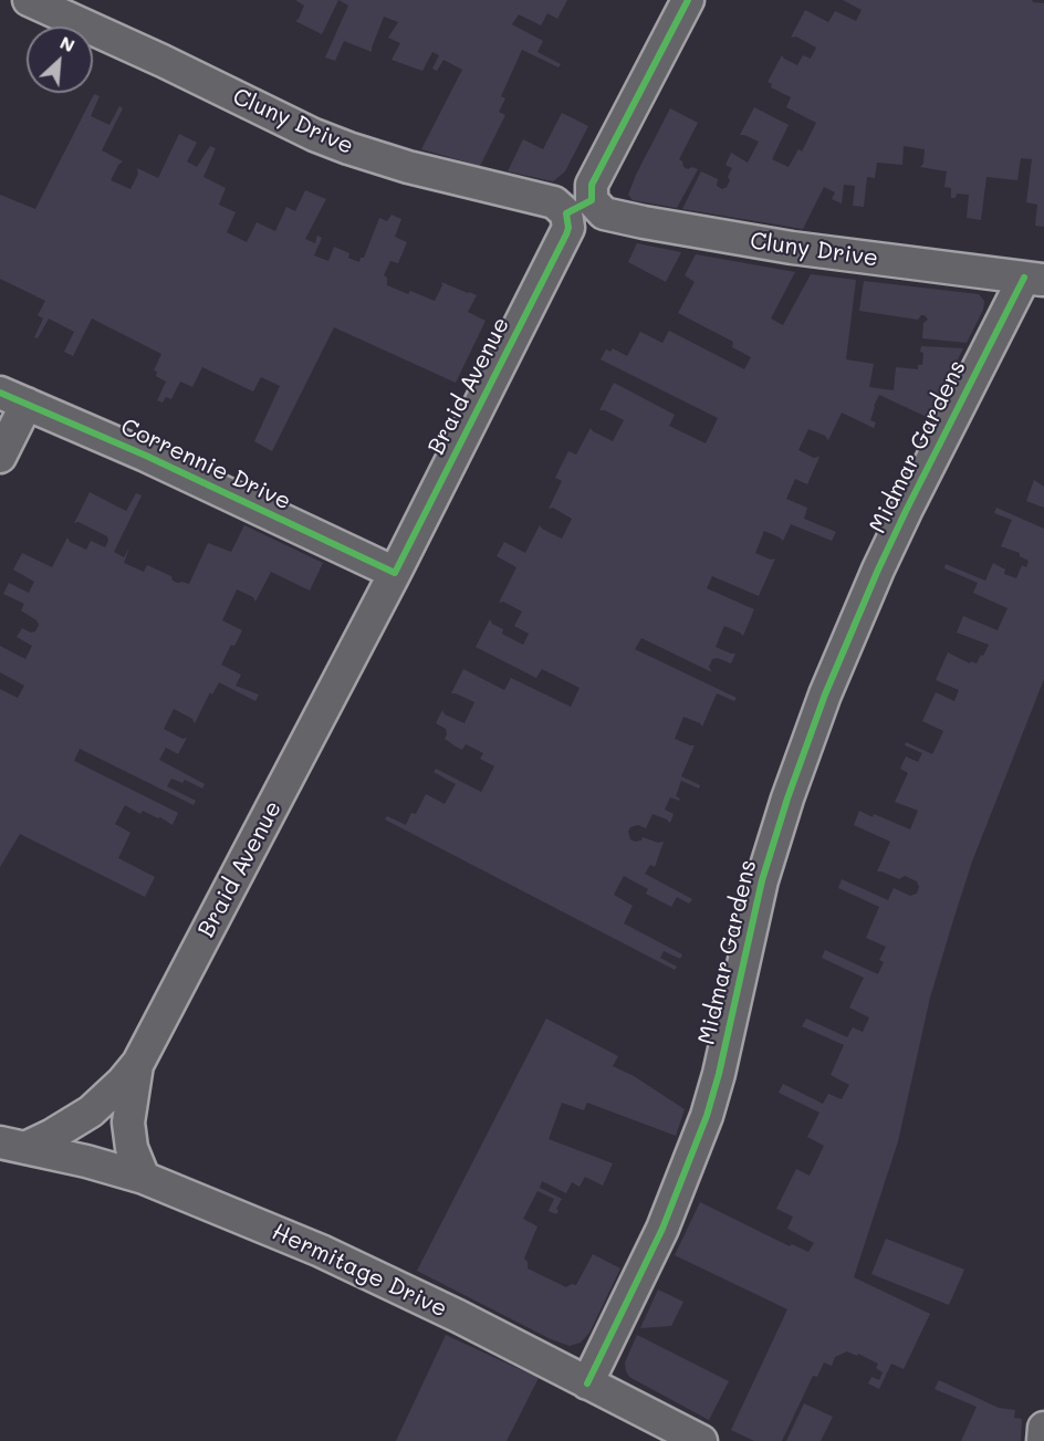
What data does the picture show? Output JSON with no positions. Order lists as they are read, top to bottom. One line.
{"streets":{"street":["Cluny Drive","Braid Avenue","Midmar Gardens","Corrennie Drive","Hermitage Drive"]},"crossings":[["Cluny Drive","Braid Avenue"],["Cluny Drive","Midmar Gardens"],["Braid Avenue","Corrennie Drive"],["Braid Avenue","Hermitage Drive"],["Midmar Gardens","Hermitage Drive"]],"north":"top right"}
